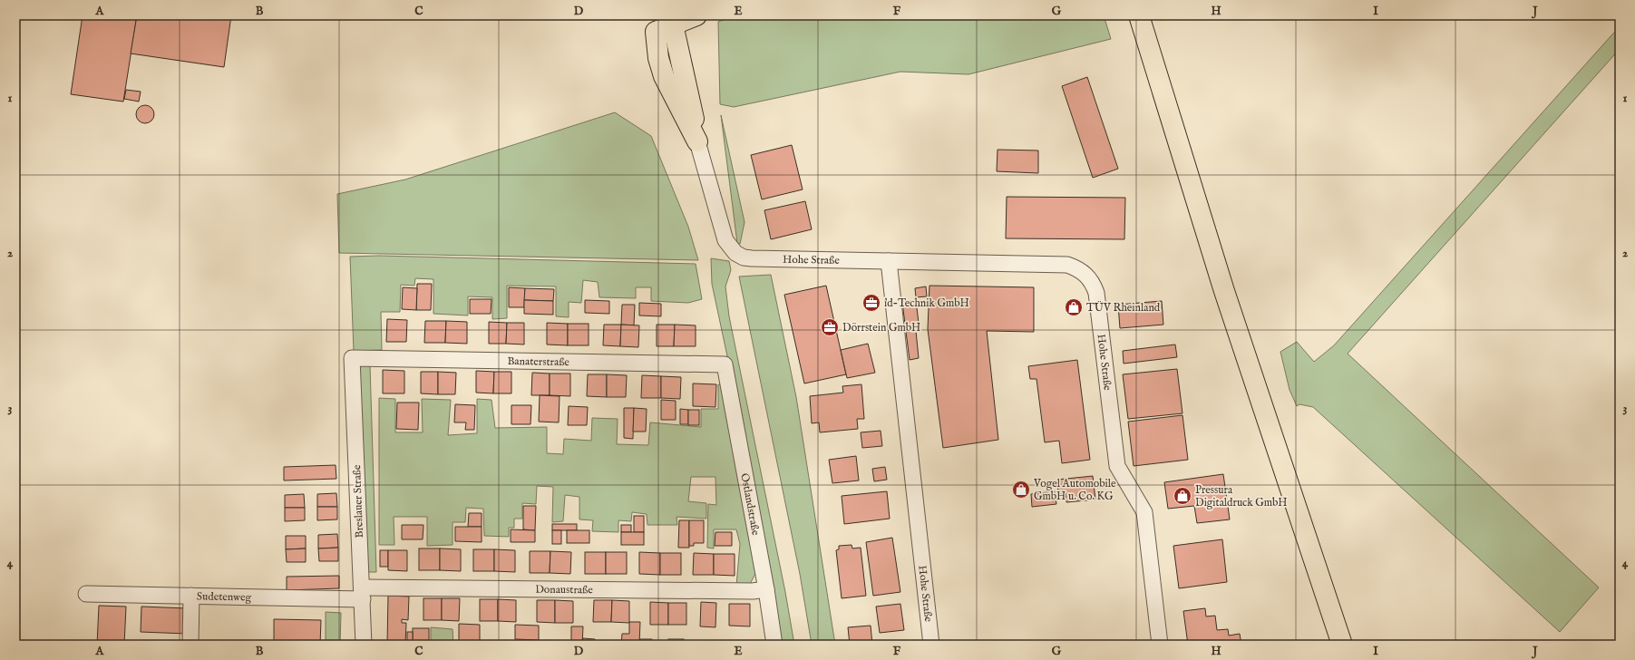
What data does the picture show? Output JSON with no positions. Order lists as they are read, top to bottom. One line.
{"streets":{"street":["Hohe Straße","Banaterstraße","Breslauer Straße","Ostlandstraße","Donaustraße","Sudetenweg"]},"crossings":[["Banaterstraße","Breslauer Straße"],["Banaterstraße","Ostlandstraße"],["Breslauer Straße","Donaustraße"],["Breslauer Straße","Sudetenweg"],["Ostlandstraße","Donaustraße"],["Donaustraße","Sudetenweg"]],"places":{"office":["îd-Technik GmbH","Dörrstein GmbH"],"shop":["TÜV Rheinland","Vogel Automobile GmbH u. Co. KG","Pressura Digitaldruck GmbH"]},"grid":{"columns":["A","B","C","D","E","F","G","H","I","J"],"rows":["1","2","3","4"]}}
